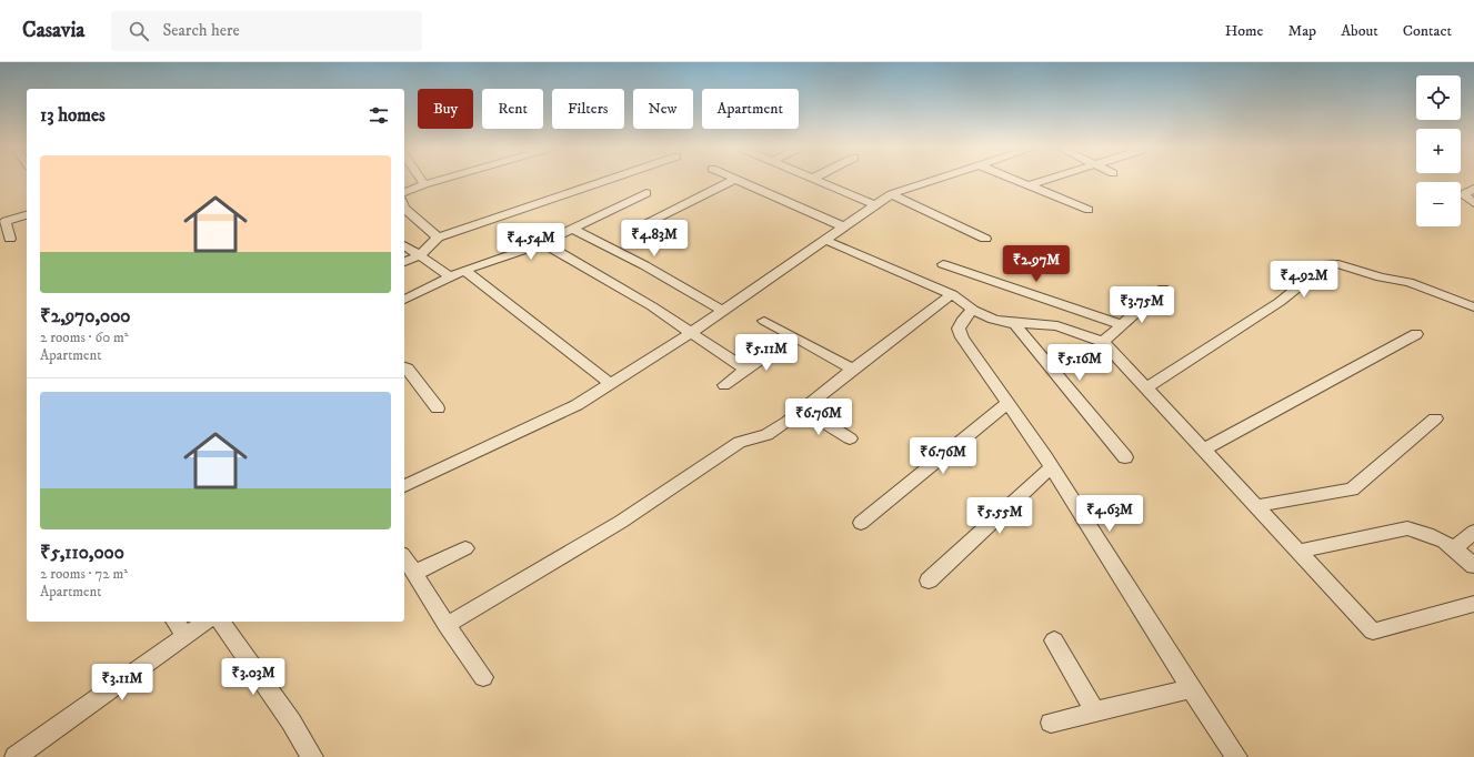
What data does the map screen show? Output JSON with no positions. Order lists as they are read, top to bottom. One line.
{"page":{"header":"Casavia","search":"Search here","nav":["Home","Map","About","Contact"],"map_buttons":["+","−"],"chip":["Buy","Rent","Filters","New","Apartment"],"heading":"13 homes","list":[{"name":"₹2,970,000","note":"2 rooms · 60 m² · Apartment"},{"name":"₹5,110,000","note":"2 rooms · 72 m² · Apartment"}],"price":["₹4.83M","₹4.54M","₹2.97M","₹4.92M","₹3.75M","₹5.11M","₹5.16M","₹6.76M","₹6.76M","₹4.63M","₹5.55M","₹3.03M","₹3.11M"]}}
